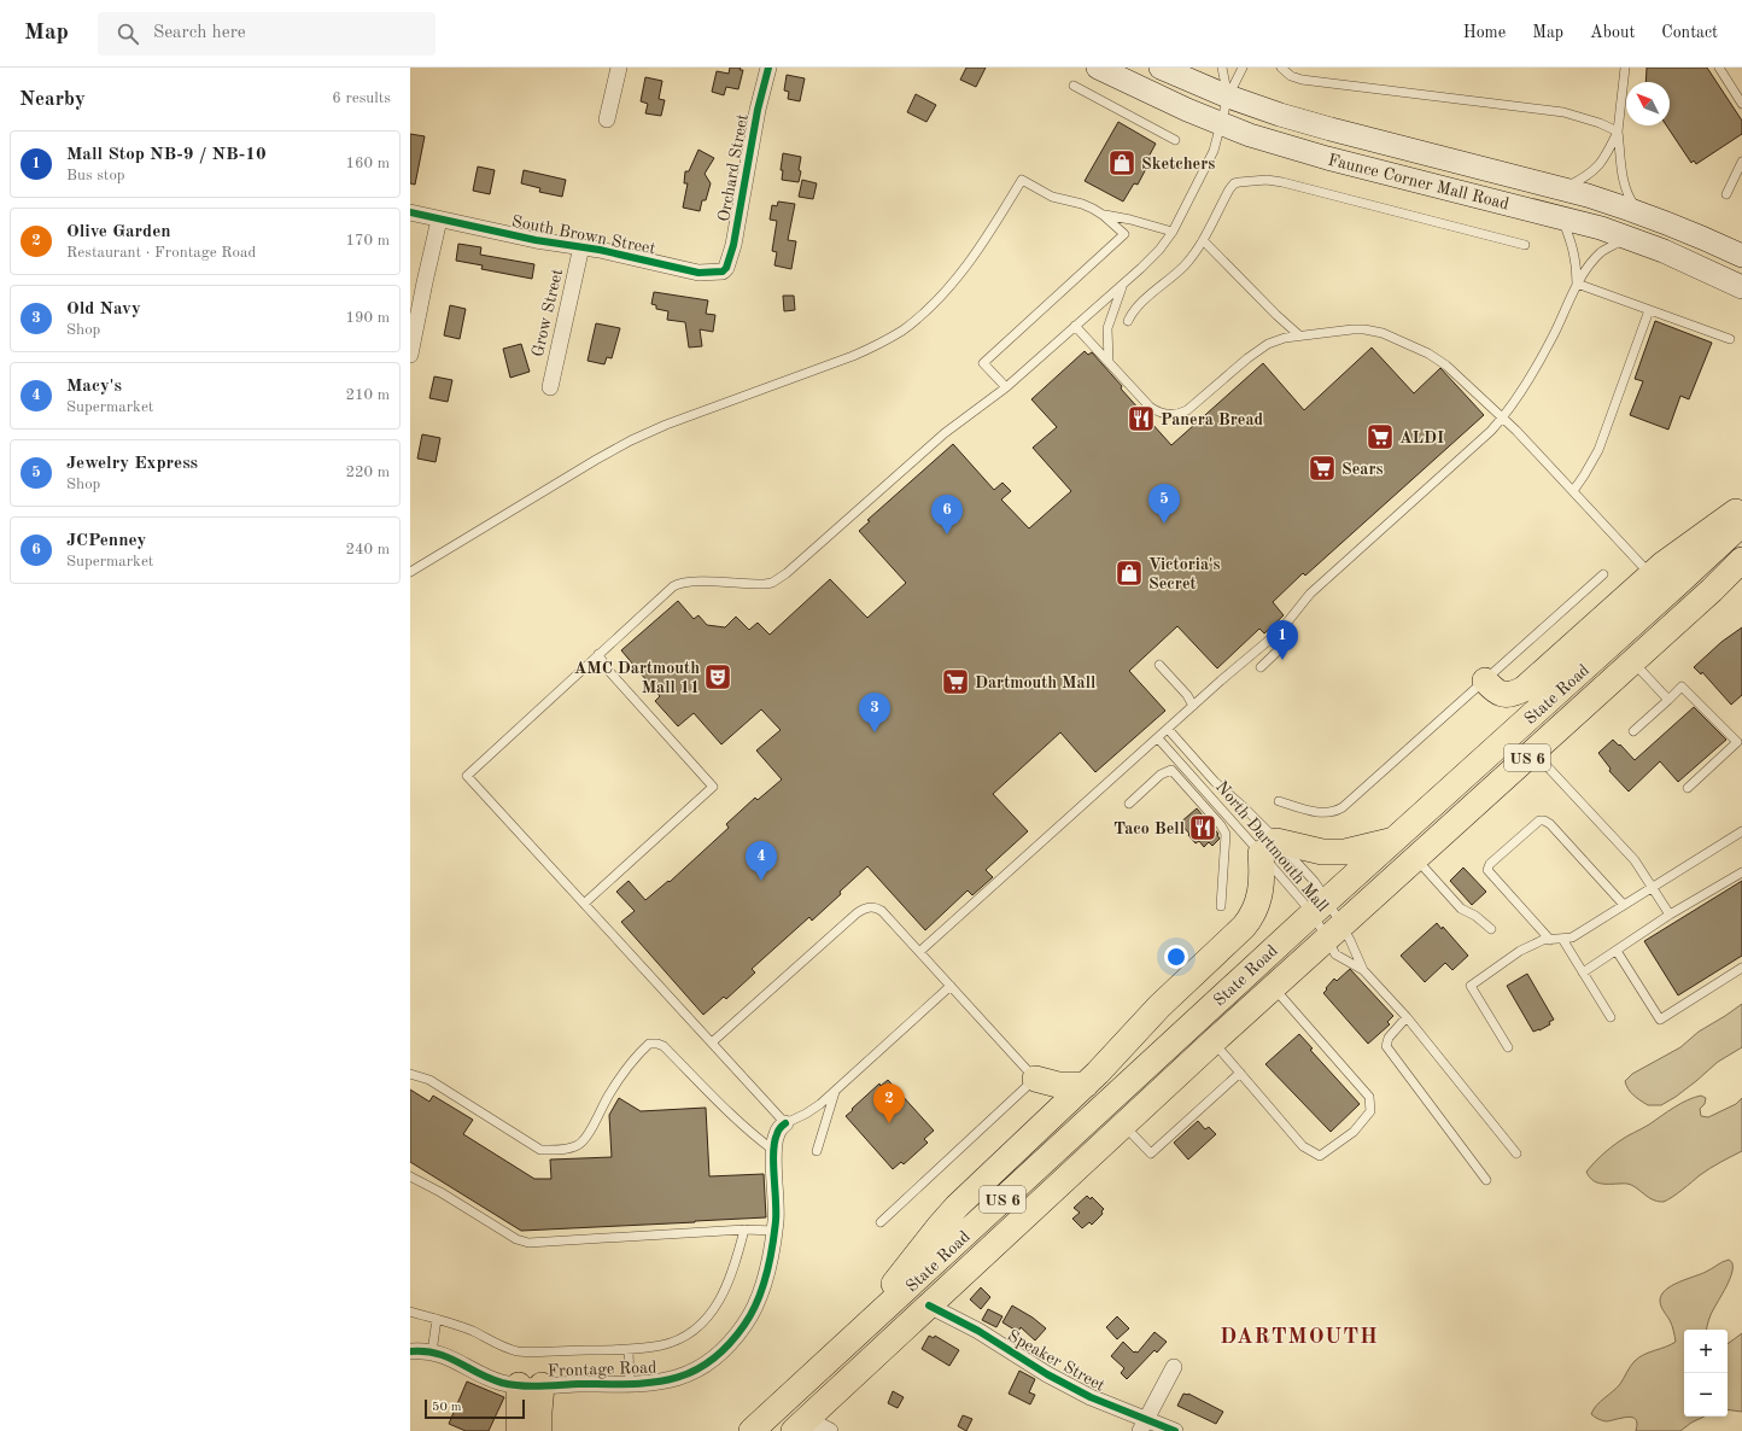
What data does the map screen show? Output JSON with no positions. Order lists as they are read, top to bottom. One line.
{"streets":{"main road":["Faunce Corner Mall Road","State Road","US 6"],"street":["Orchard Street","South Brown Street","Grow Street","Speaker Street","Frontage Road"],"lane":["North Dartmouth Mall"]},"crossings":[["Orchard Street","South Brown Street"],["South Brown Street","Grow Street"],["State Road","North Dartmouth Mall"],["State Road","Speaker Street"]],"districts":["DARTMOUTH"],"places":{"shop":["Sketchers","Victoria's Secret"],"restaurant":["Panera Bread","Taco Bell"],"supermarket":["ALDI","Sears","Dartmouth Mall"],"theatre":["AMC Dartmouth Mall 11"]},"scale_bar":"50 m","north":"top left","page":{"header":"Map","search":"Search here","nav":["Home","Map","About","Contact"],"heading":["Nearby","6 results"],"list":[{"mark":"1","name":"Mall Stop NB-9 / NB-10","note":"Bus stop","value":"160 m"},{"mark":"2","name":"Olive Garden","note":"Restaurant · Frontage Road","value":"170 m"},{"mark":"3","name":"Old Navy","note":"Shop","value":"190 m"},{"mark":"4","name":"Macy's","note":"Supermarket","value":"210 m"},{"mark":"5","name":"Jewelry Express","note":"Shop","value":"220 m"},{"mark":"6","name":"JCPenney","note":"Supermarket","value":"240 m"}],"pins":["5","6","1","3","4","2"],"map_buttons":["+","−"],"scale":"50 m"}}
